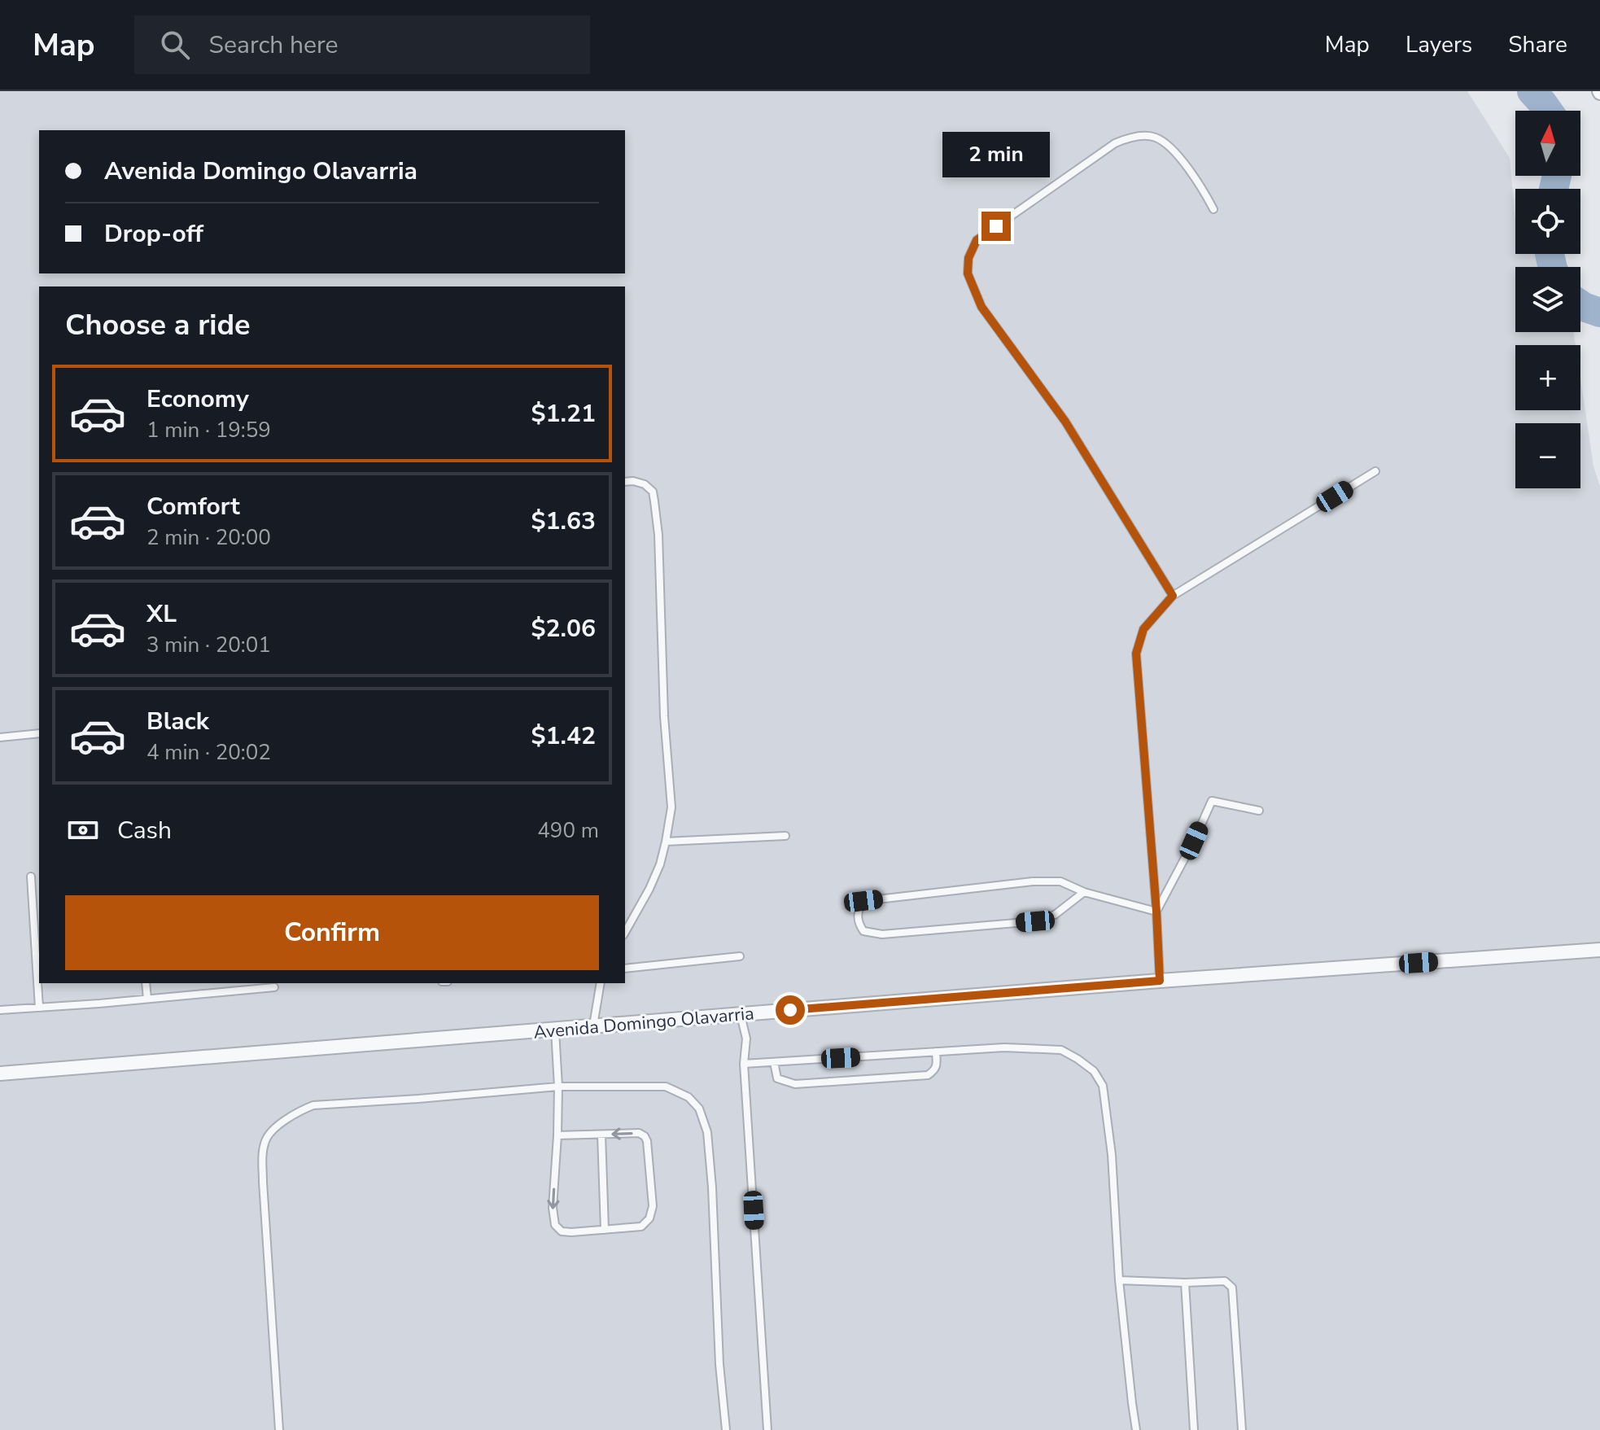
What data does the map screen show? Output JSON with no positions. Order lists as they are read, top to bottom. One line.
{"streets":{"street":["Avenida Domingo Olavarria"]},"north":"top","page":{"header":"Map","search":"Search here","nav":["Map","Layers","Share"],"map_buttons":["+","−"],"banner":["Avenida Domingo Olavarria","Drop-off"],"bubble":"2 min","heading":"Choose a ride","list":[{"name":"Economy","note":"1 min · 19:59","value":"$1.21"},{"name":"Comfort","note":"2 min · 20:00","value":"$1.63"},{"name":"XL","note":"3 min · 20:01","value":"$2.06"},{"name":"Black","note":"4 min · 20:02","value":"$1.42"}],"pay":["Cash","490 m"],"buttons":"Confirm"}}
